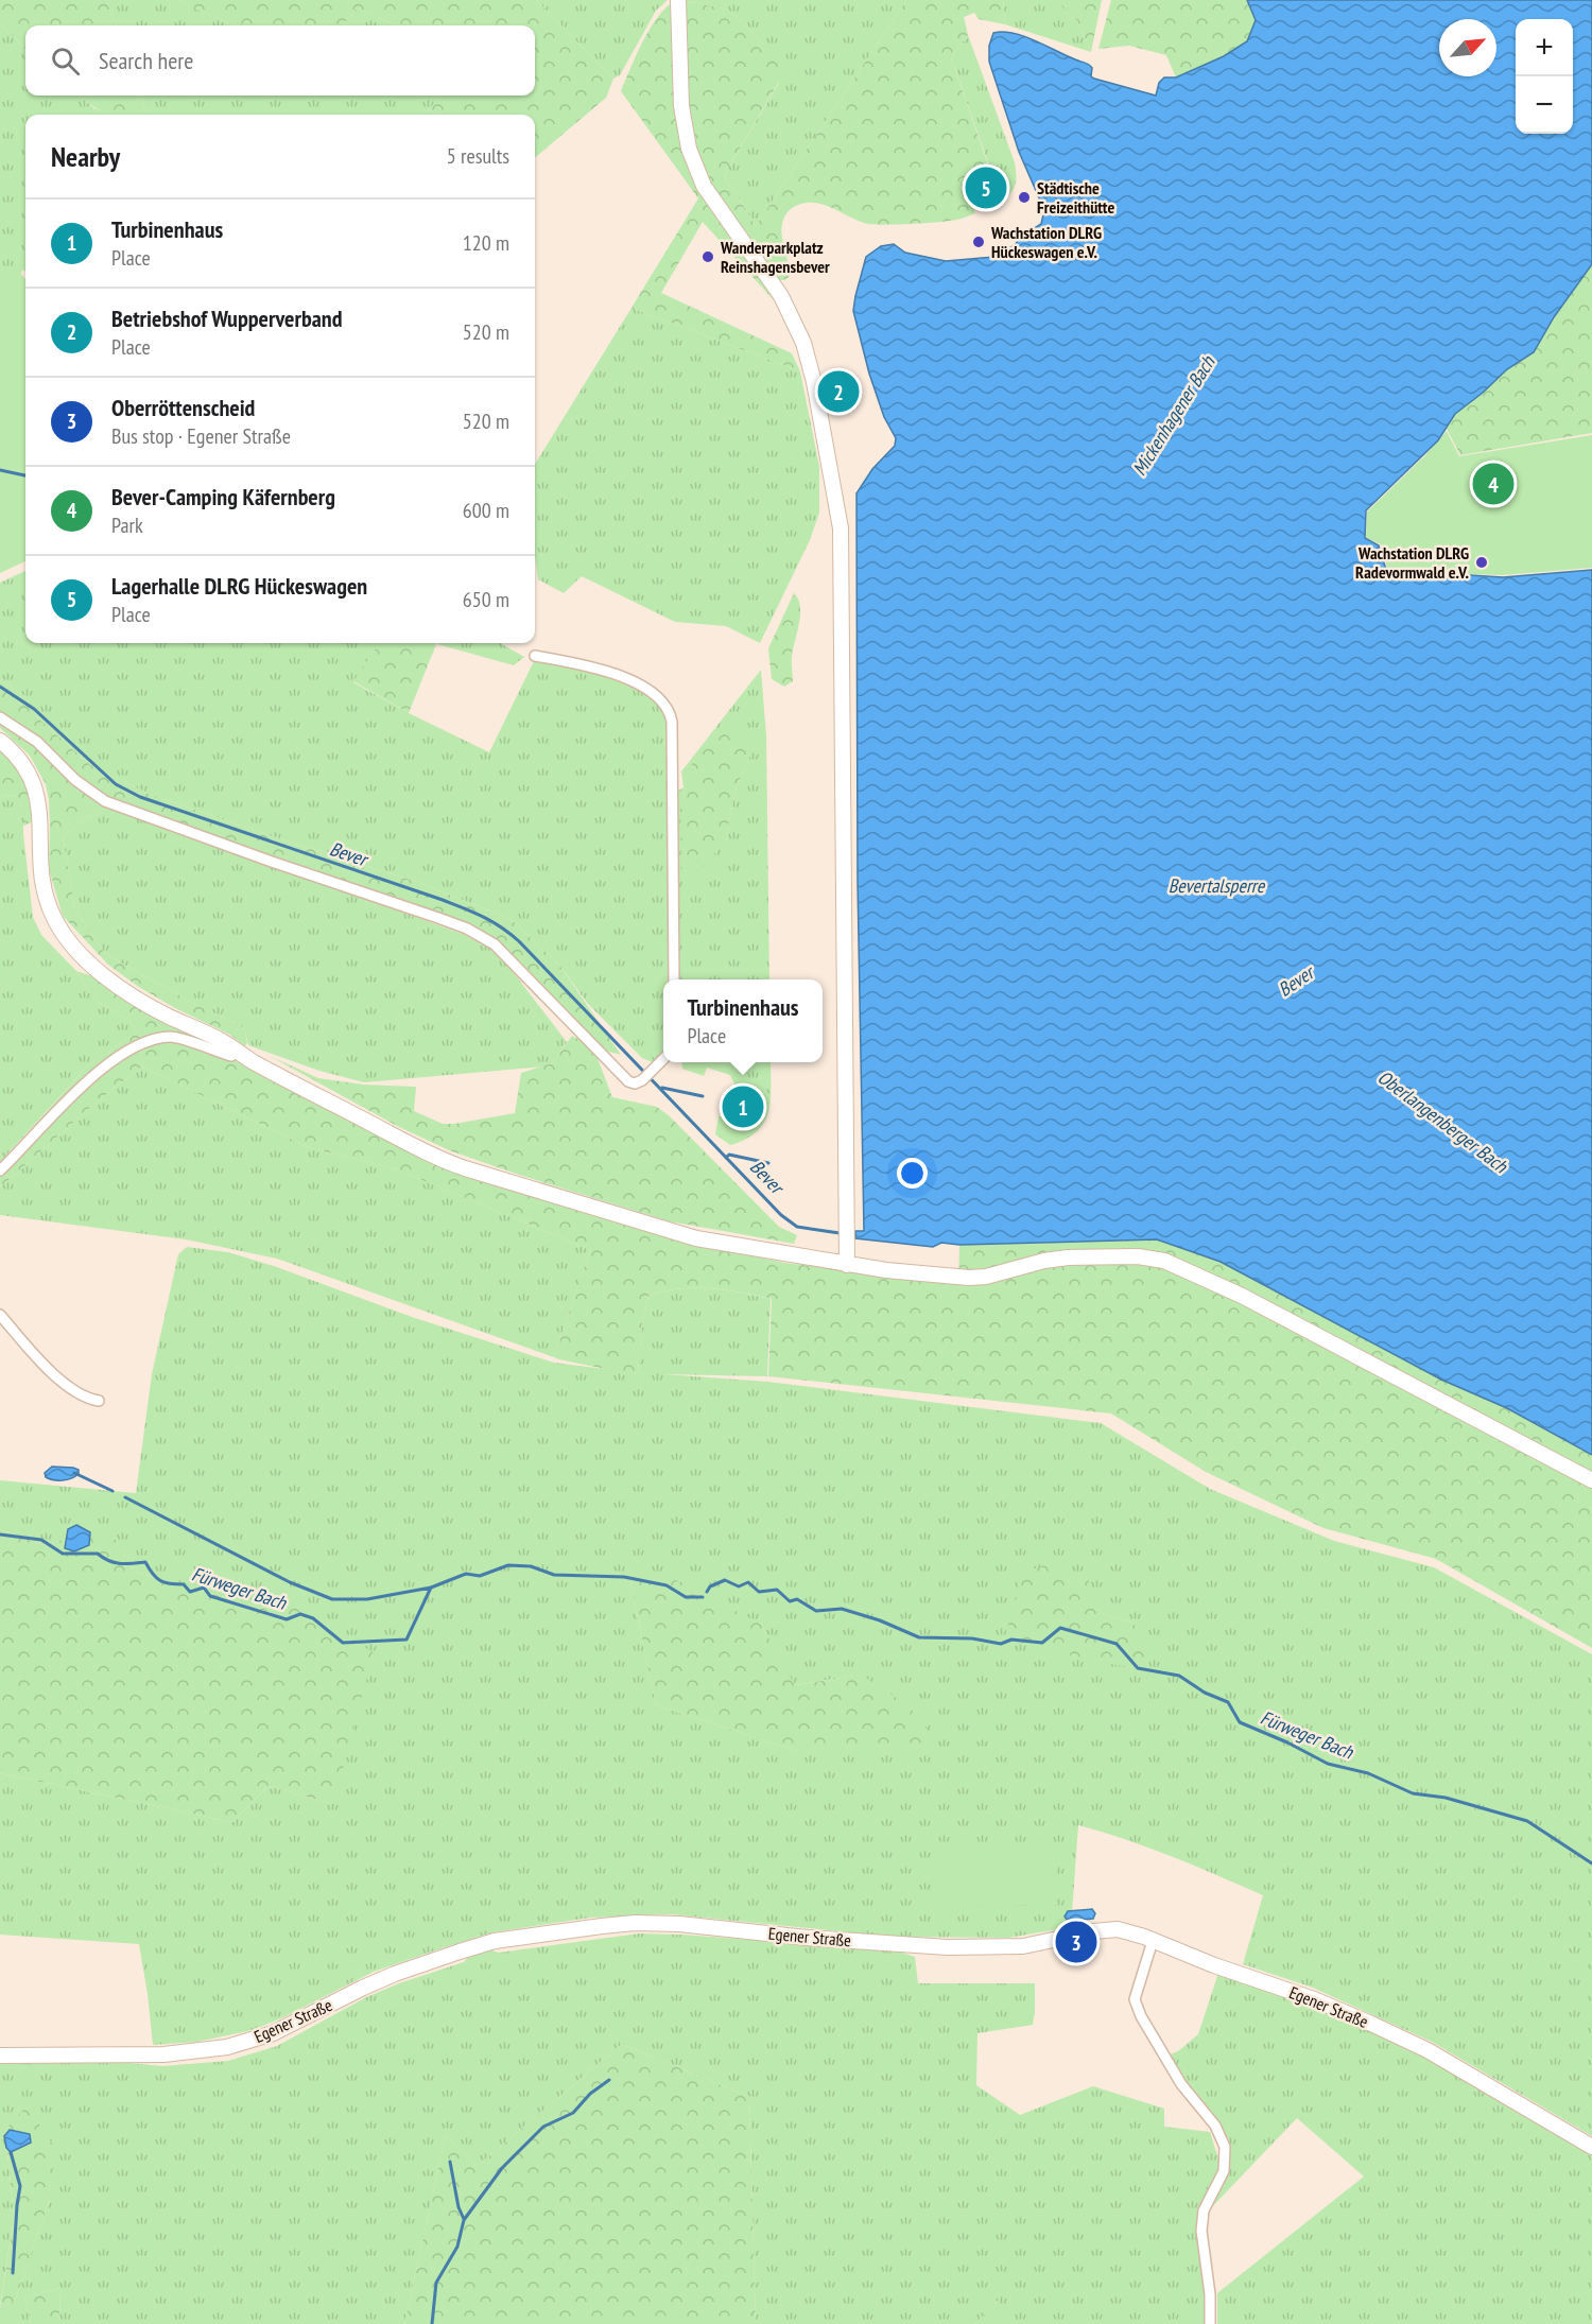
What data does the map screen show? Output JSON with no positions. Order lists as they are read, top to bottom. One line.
{"streets":{"street":["Egener Straße"]},"water":["Mickenhagener Bach","Bever","Bevertalsperre","Oberlangenberger Bach","Fürweger Bach"],"places":["Städtische Freizeithütte","Wachstation DLRG Hückeswagen e.V.","Wanderparkplatz Reinshagensbever","Wachstation DLRG Radevormwald e.V."],"north":"top right","page":{"map_buttons":["+","−"],"search":"Search here","heading":["Nearby","5 results"],"pins":["5","2","4","1","3"],"list":[{"mark":"1","name":"Turbinenhaus","note":"Place","value":"120 m"},{"mark":"2","name":"Betriebshof Wupperverband","note":"Place","value":"520 m"},{"mark":"3","name":"Oberröttenscheid","note":"Bus stop · Egener Straße","value":"520 m"},{"mark":"4","name":"Bever-Camping Käfernberg","note":"Park","value":"600 m"},{"mark":"5","name":"Lagerhalle DLRG Hückeswagen","note":"Place","value":"650 m"}],"popup":["Turbinenhaus","Place"]}}
